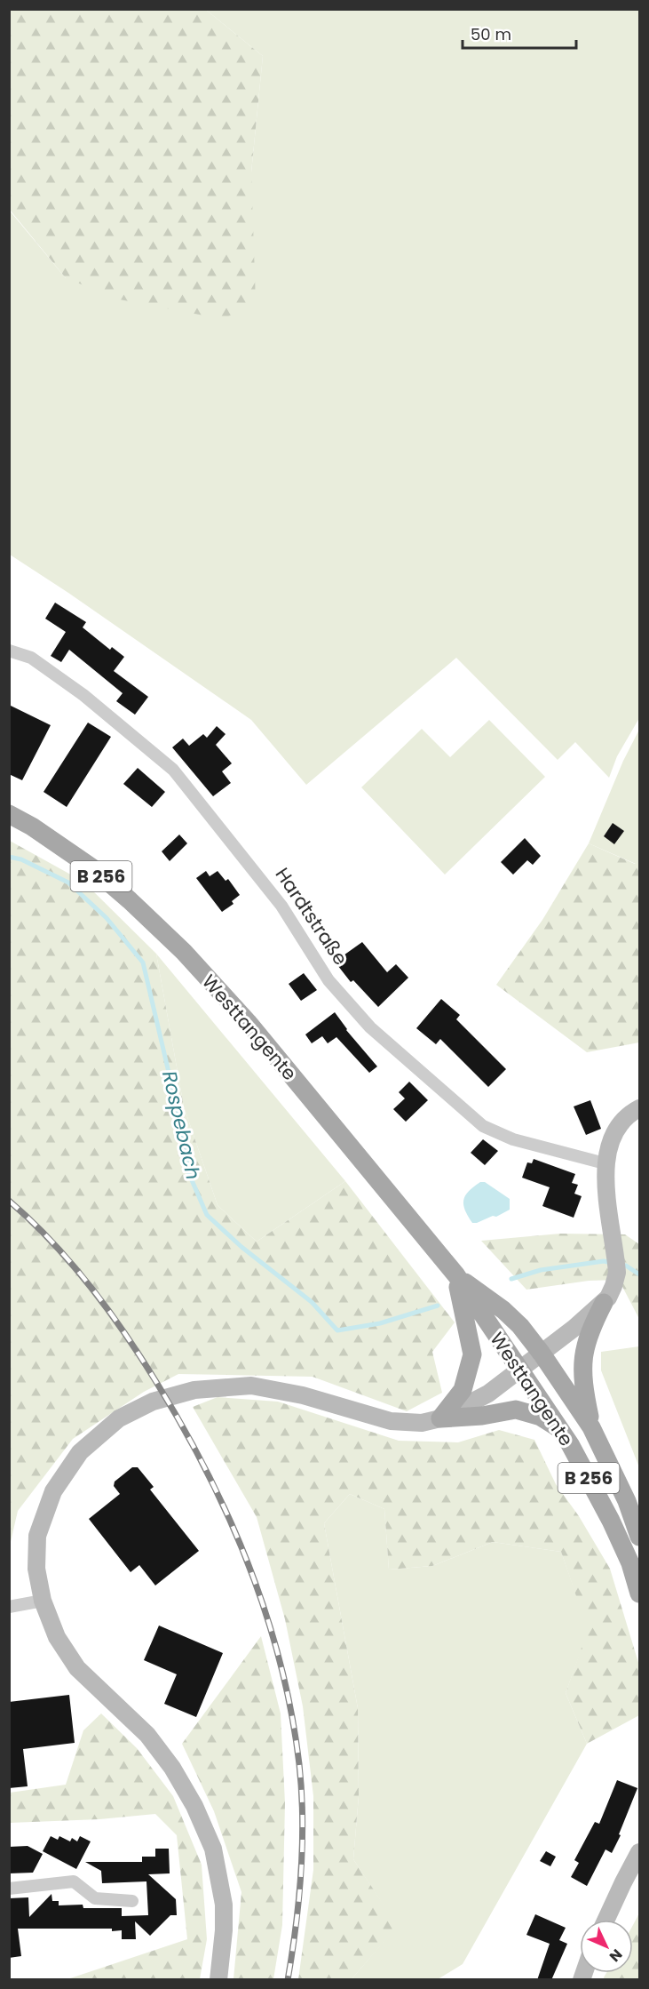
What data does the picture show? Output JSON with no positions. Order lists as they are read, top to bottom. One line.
{"streets":{"main road":["B 256","Westtangente"],"street":["Hardtstraße"]},"crossings":[["B 256","Westtangente"]],"water":["Rospebach"],"scale_bar":"50 m","north":"bottom right"}
